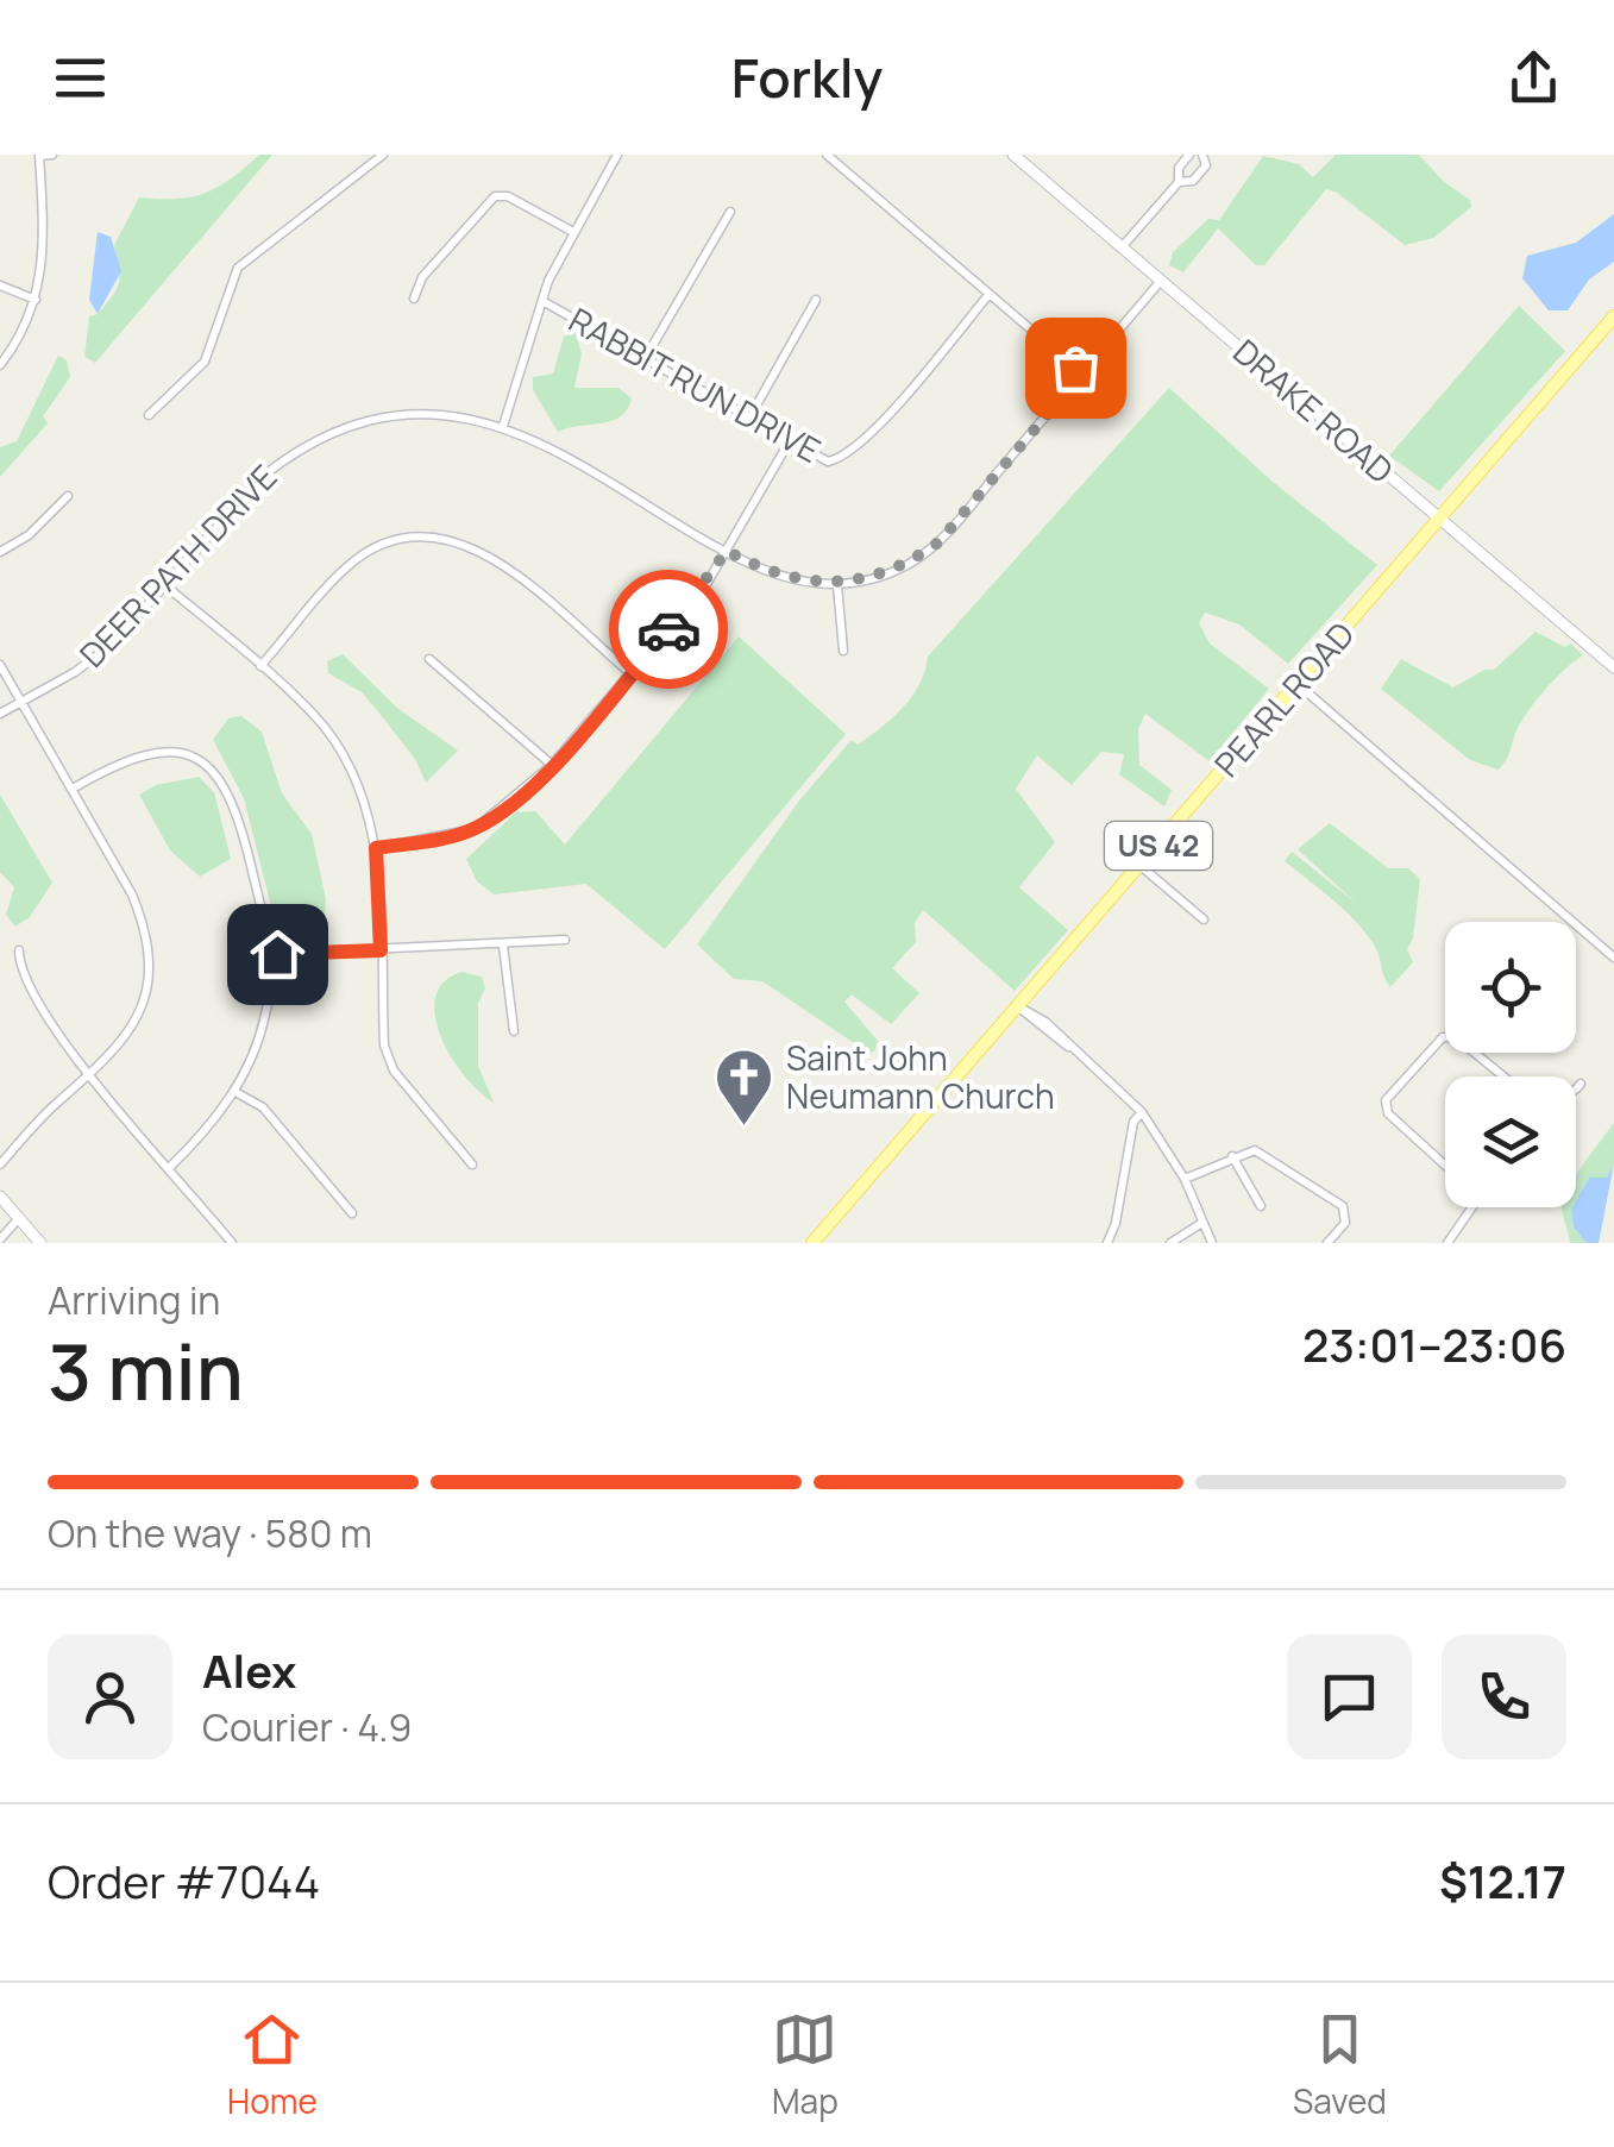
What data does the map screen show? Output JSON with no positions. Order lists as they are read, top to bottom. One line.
{"streets":{"main road":["PEARL ROAD","US 42"],"street":["RABBIT RUN DRIVE","DRAKE ROAD","DEER PATH DRIVE"]},"crossings":[["DRAKE ROAD","DEER PATH DRIVE"],["DRAKE ROAD","PEARL ROAD"]],"places":{"church":["Saint John Neumann Church"]},"page":{"header":"Forkly","heading":["3 min","Arriving in","23:01–23:06"],"panel":["Alex","Courier · 4.9","Order #7044","$12.17"],"bar":"On the way · 580 m","tabs":["Home","Map","Saved"]}}
